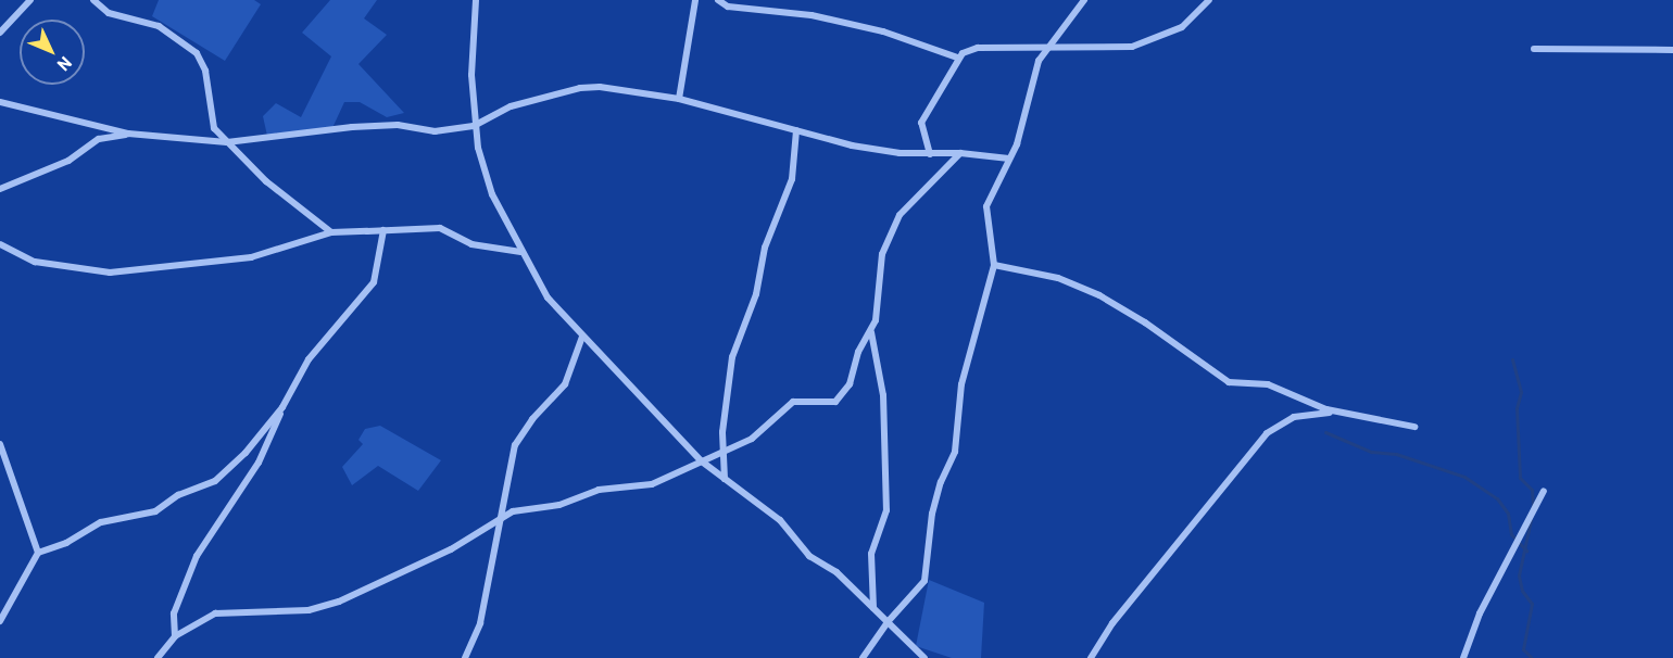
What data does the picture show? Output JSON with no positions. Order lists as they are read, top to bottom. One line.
{"north":"bottom right"}
